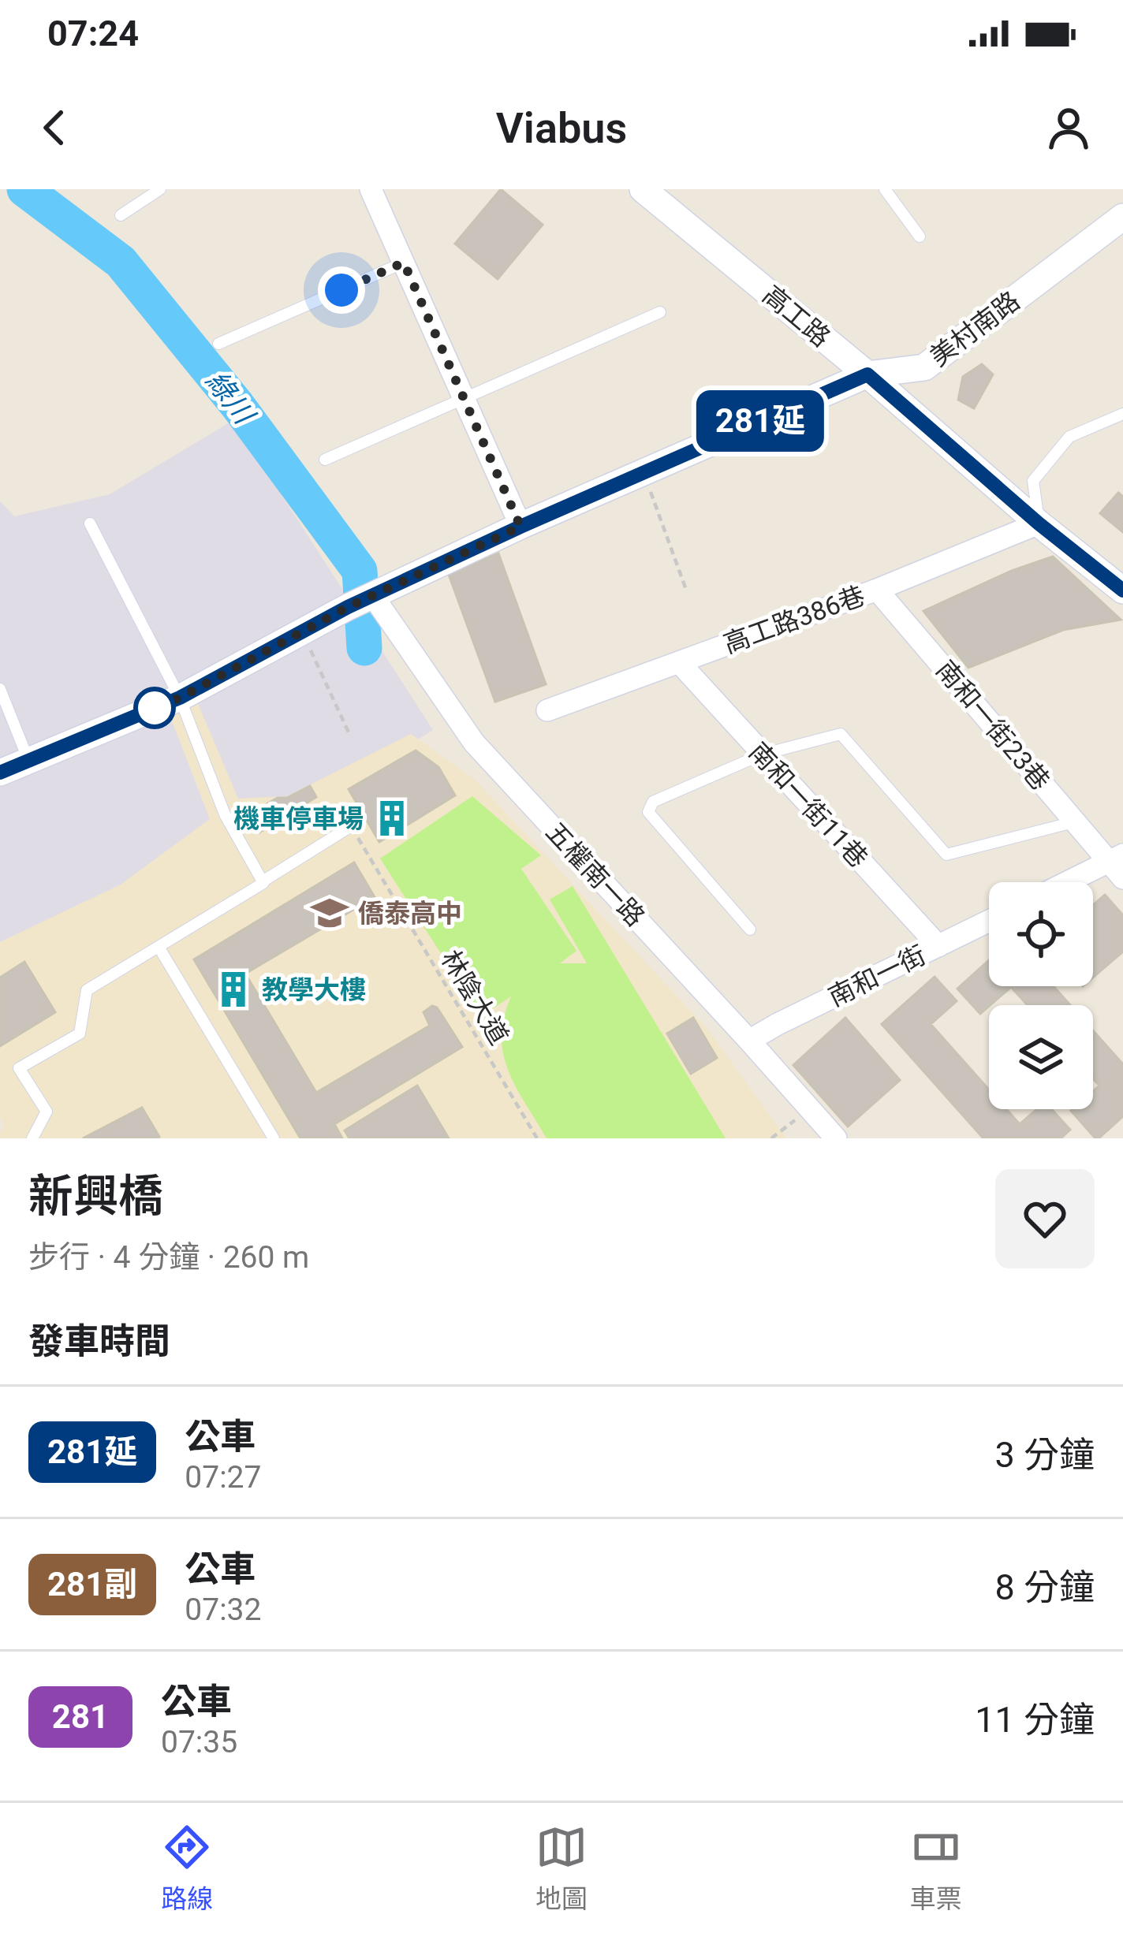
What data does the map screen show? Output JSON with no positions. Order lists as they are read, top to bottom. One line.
{"streets":{"street":["高工路","美村南路","高工路386巷","南和一街23巷","南和一街11巷","五權南一路","南和一街"],"path":["林陰大道"]},"crossings":[["高工路","美村南路"],["高工路","高工路386巷"],["美村南路","五權南一路"],["高工路386巷","南和一街23巷"],["高工路386巷","南和一街11巷"],["南和一街11巷","南和一街"],["五權南一路","南和一街"]],"water":["綠川"],"places":{"building":["機車停車場","教學大樓"],"school or university":["僑泰高中"]},"lines":["bus line 281延"],"page":{"status":"07:24","header":"Viabus","on_map":"281延","heading":[["新興橋","步行 · 4 分鐘 · 260 m"],"發車時間"],"list":[{"mark":"281延","name":"公車","note":"07:27","value":"3 分鐘"},{"mark":"281副","name":"公車","note":"07:32","value":"8 分鐘"},{"mark":"281","name":"公車","note":"07:35","value":"11 分鐘"}],"tabs":["路線","地圖","車票"]}}
